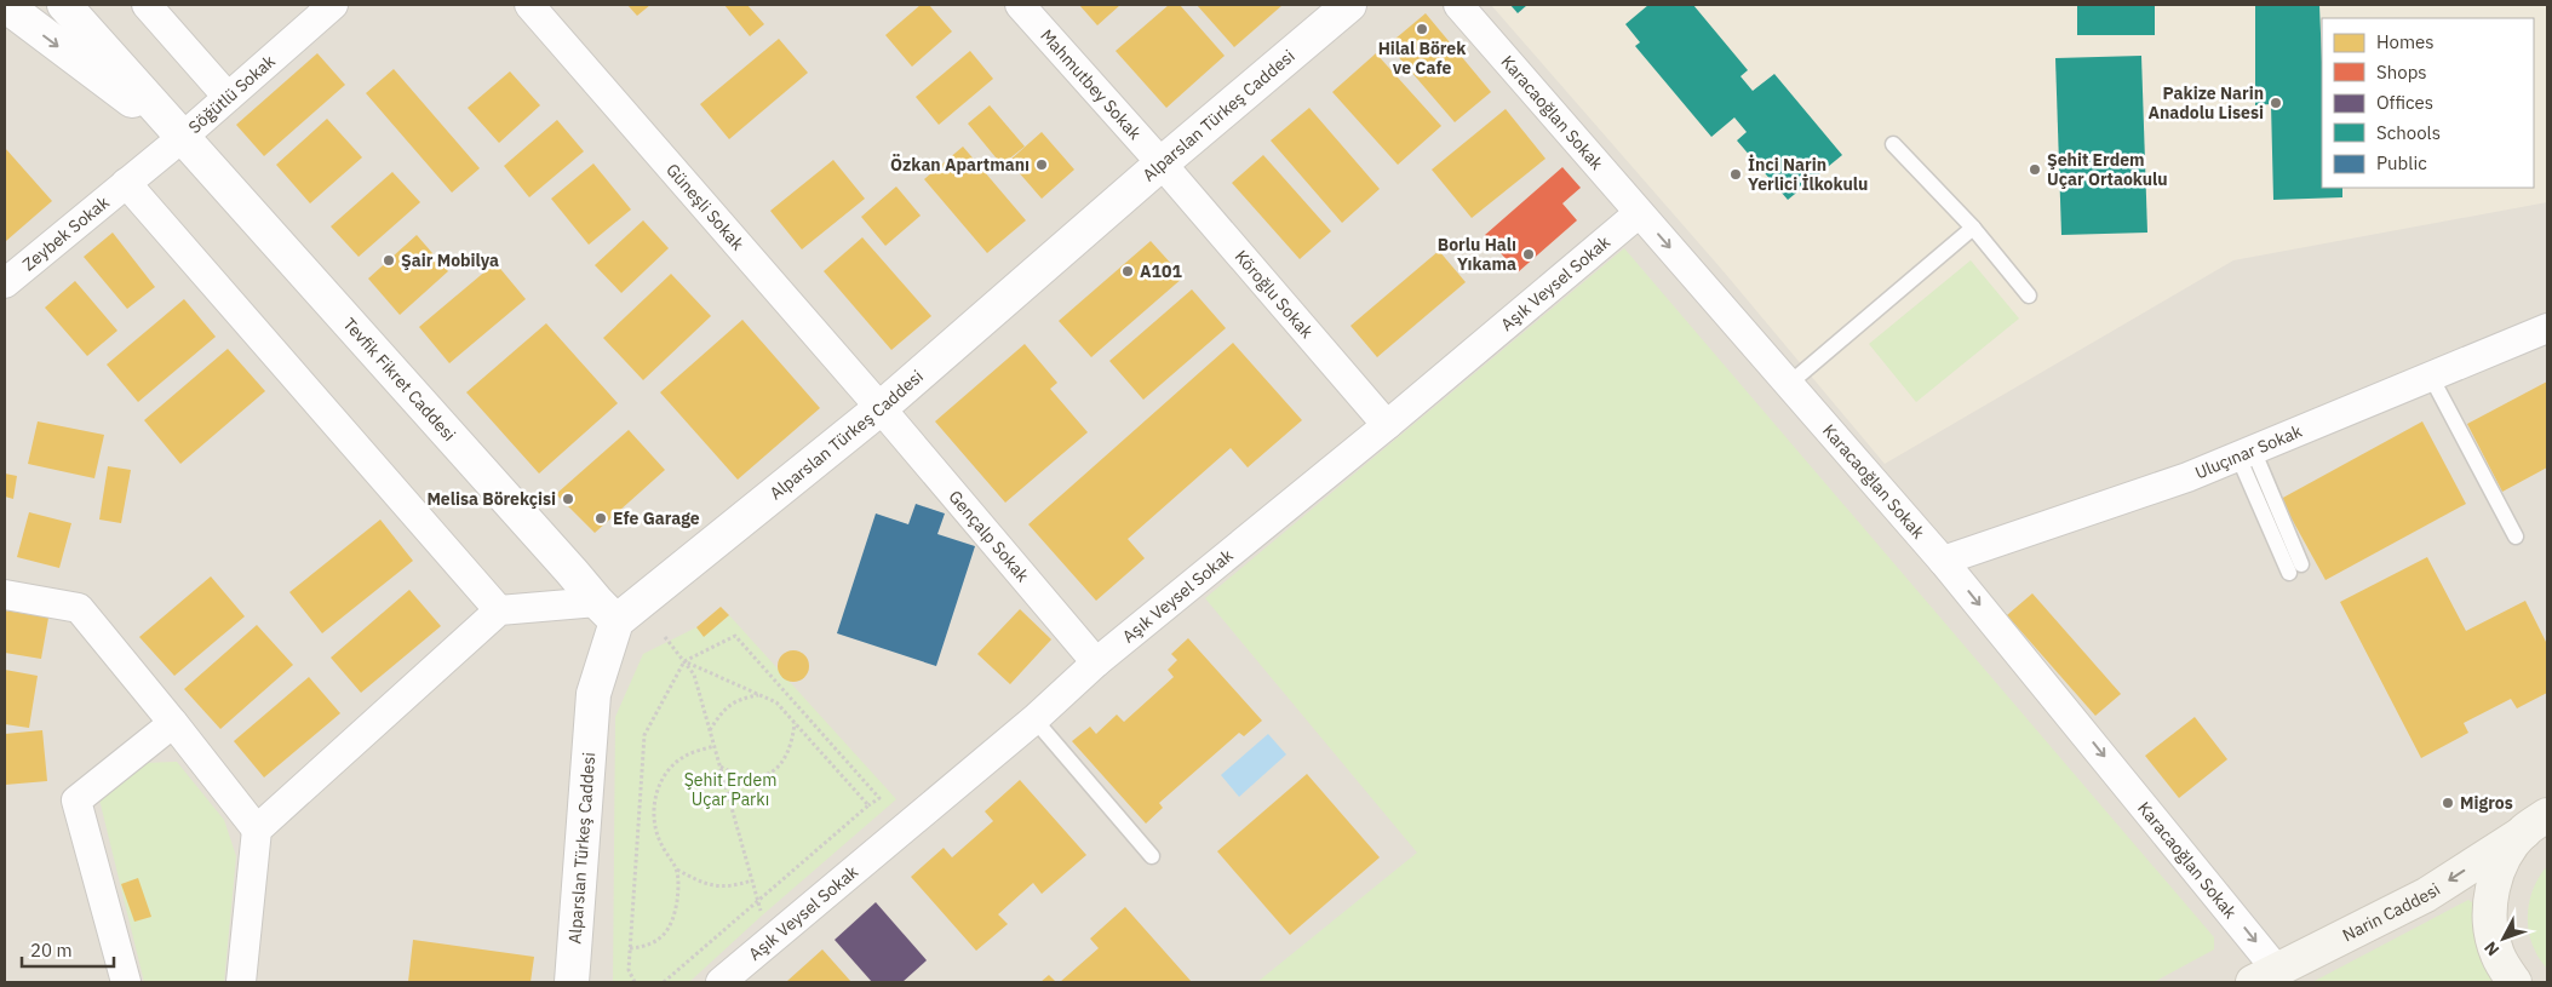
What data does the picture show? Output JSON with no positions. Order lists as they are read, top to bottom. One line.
{"streets":{"main road":["Narin Caddesi"],"street":["Mahmutbey Sokak","Söğütlü Sokak","Karacaoğlan Sokak","Alparslan Türkeş Caddesi","Güneşli Sokak","Zeybek Sokak","Aşık Veysel Sokak","Köroğlu Sokak","Tevfik Fikret Caddesi","Uluçınar Sokak","Gençalp Sokak"]},"crossings":[["Mahmutbey Sokak","Alparslan Türkeş Caddesi"],["Mahmutbey Sokak","Köroğlu Sokak"],["Söğütlü Sokak","Zeybek Sokak"],["Söğütlü Sokak","Tevfik Fikret Caddesi"],["Karacaoğlan Sokak","Aşık Veysel Sokak"],["Karacaoğlan Sokak","Uluçınar Sokak"],["Karacaoğlan Sokak","Narin Caddesi"],["Alparslan Türkeş Caddesi","Güneşli Sokak"],["Alparslan Türkeş Caddesi","Köroğlu Sokak"],["Alparslan Türkeş Caddesi","Tevfik Fikret Caddesi"],["Alparslan Türkeş Caddesi","Gençalp Sokak"],["Güneşli Sokak","Gençalp Sokak"],["Aşık Veysel Sokak","Köroğlu Sokak"],["Aşık Veysel Sokak","Gençalp Sokak"]],"one_way":["Karacaoğlan Sokak","Narin Caddesi"],"parks":["Şehit Erdem Uçar Parkı"],"places":["Hilal Börek ve Cafe","Pakize Narin Anadolu Lisesi","Özkan Apartmanı","Şehit Erdem Uçar Ortaokulu","İnci Narin Yerlici İlkokulu","Borlu Halı Yıkama","Şair Mobilya","A101","Melisa Börekçisi","Efe Garage","Migros"],"legend":["Homes","Shops","Offices","Schools","Public"],"scale_bar":"20 m","north":"bottom left"}
